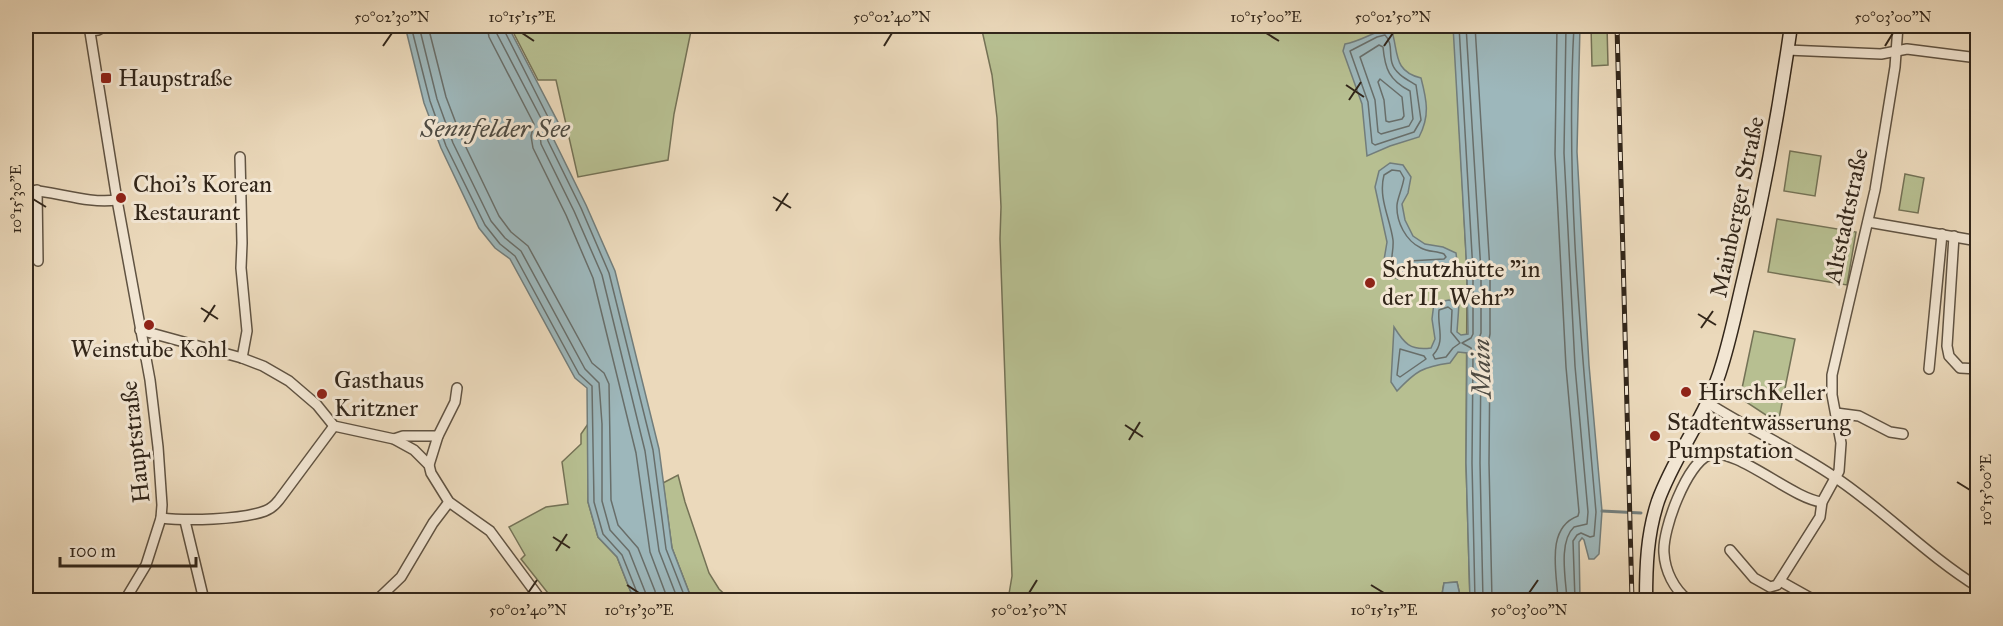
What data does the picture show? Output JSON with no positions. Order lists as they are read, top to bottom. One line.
{"streets":{"main road":["Mainberger Straße"],"street":["Altstadtstraße","Hauptstraße"]},"water":["Sennfelder See","Main"],"places":{"transit":["Haupstraße"],"other":["Choi's Korean Restaurant","Schutzhütte \"in der II. Wehr\"","Weinstube Kohl","HirschKeller","Gasthaus Kritzner","Stadtentwässerung Pumpstation"]},"scale_bar":"100 m","coordinates":["50°02'30\"N","10°15'15\"E","50°02'40\"N","10°15'00\"E","50°02'50\"N","50°03'00\"N","10°15'30\"E"]}
